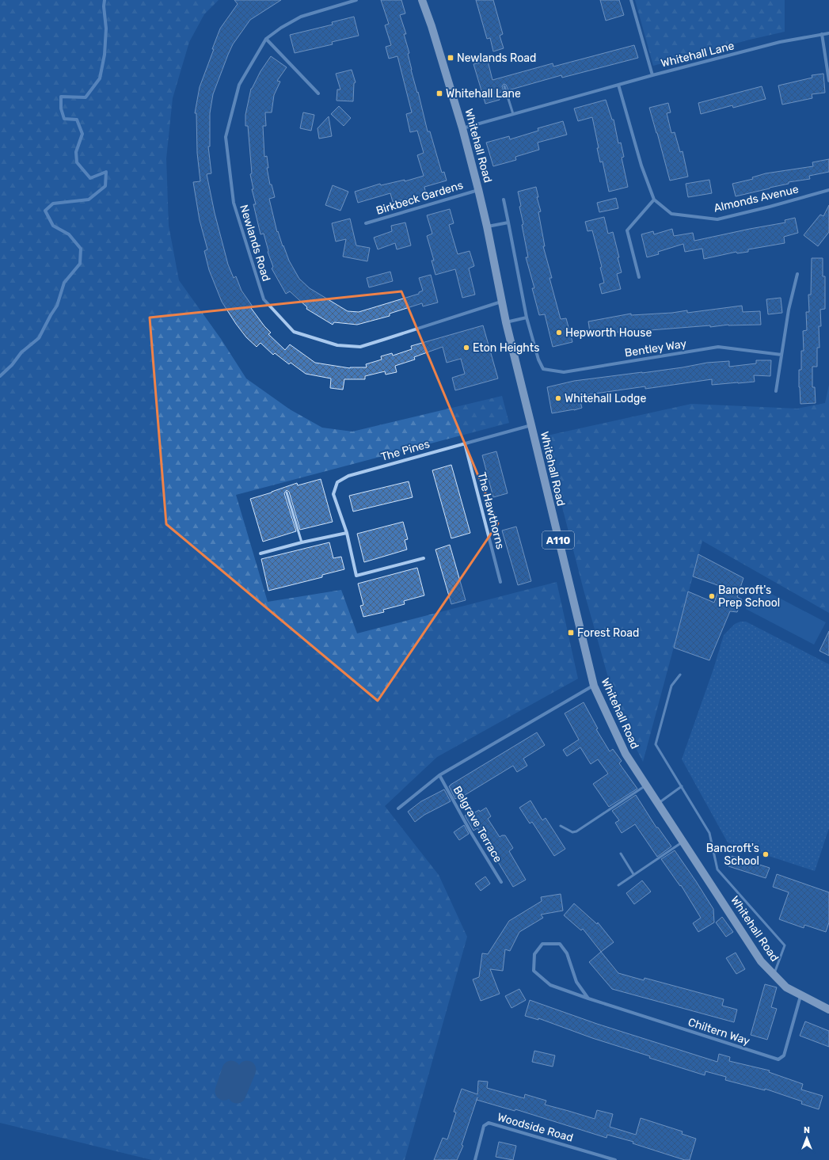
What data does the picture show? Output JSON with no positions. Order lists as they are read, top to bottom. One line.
{"streets":{"main road":["Whitehall Road","A110"],"street":["Whitehall Lane","Birkbeck Gardens","Almonds Avenue","Newlands Road","Bentley Way","The Pines","The Hawthorns","Belgrave Terrace","Chiltern Way","Woodside Road"]},"crossings":[["Whitehall Lane","Whitehall Road"],["Whitehall Road","Birkbeck Gardens"],["Whitehall Road","Newlands Road"],["Whitehall Road","The Pines"],["Whitehall Road","Chiltern Way"],["The Pines","The Hawthorns"]],"places":{"transit":["Newlands Road","Whitehall Lane","Forest Road"],"other":["Hepworth House","Eton Heights","Whitehall Lodge","Bancroft's Prep School","Bancroft's School"]},"north":"top"}
